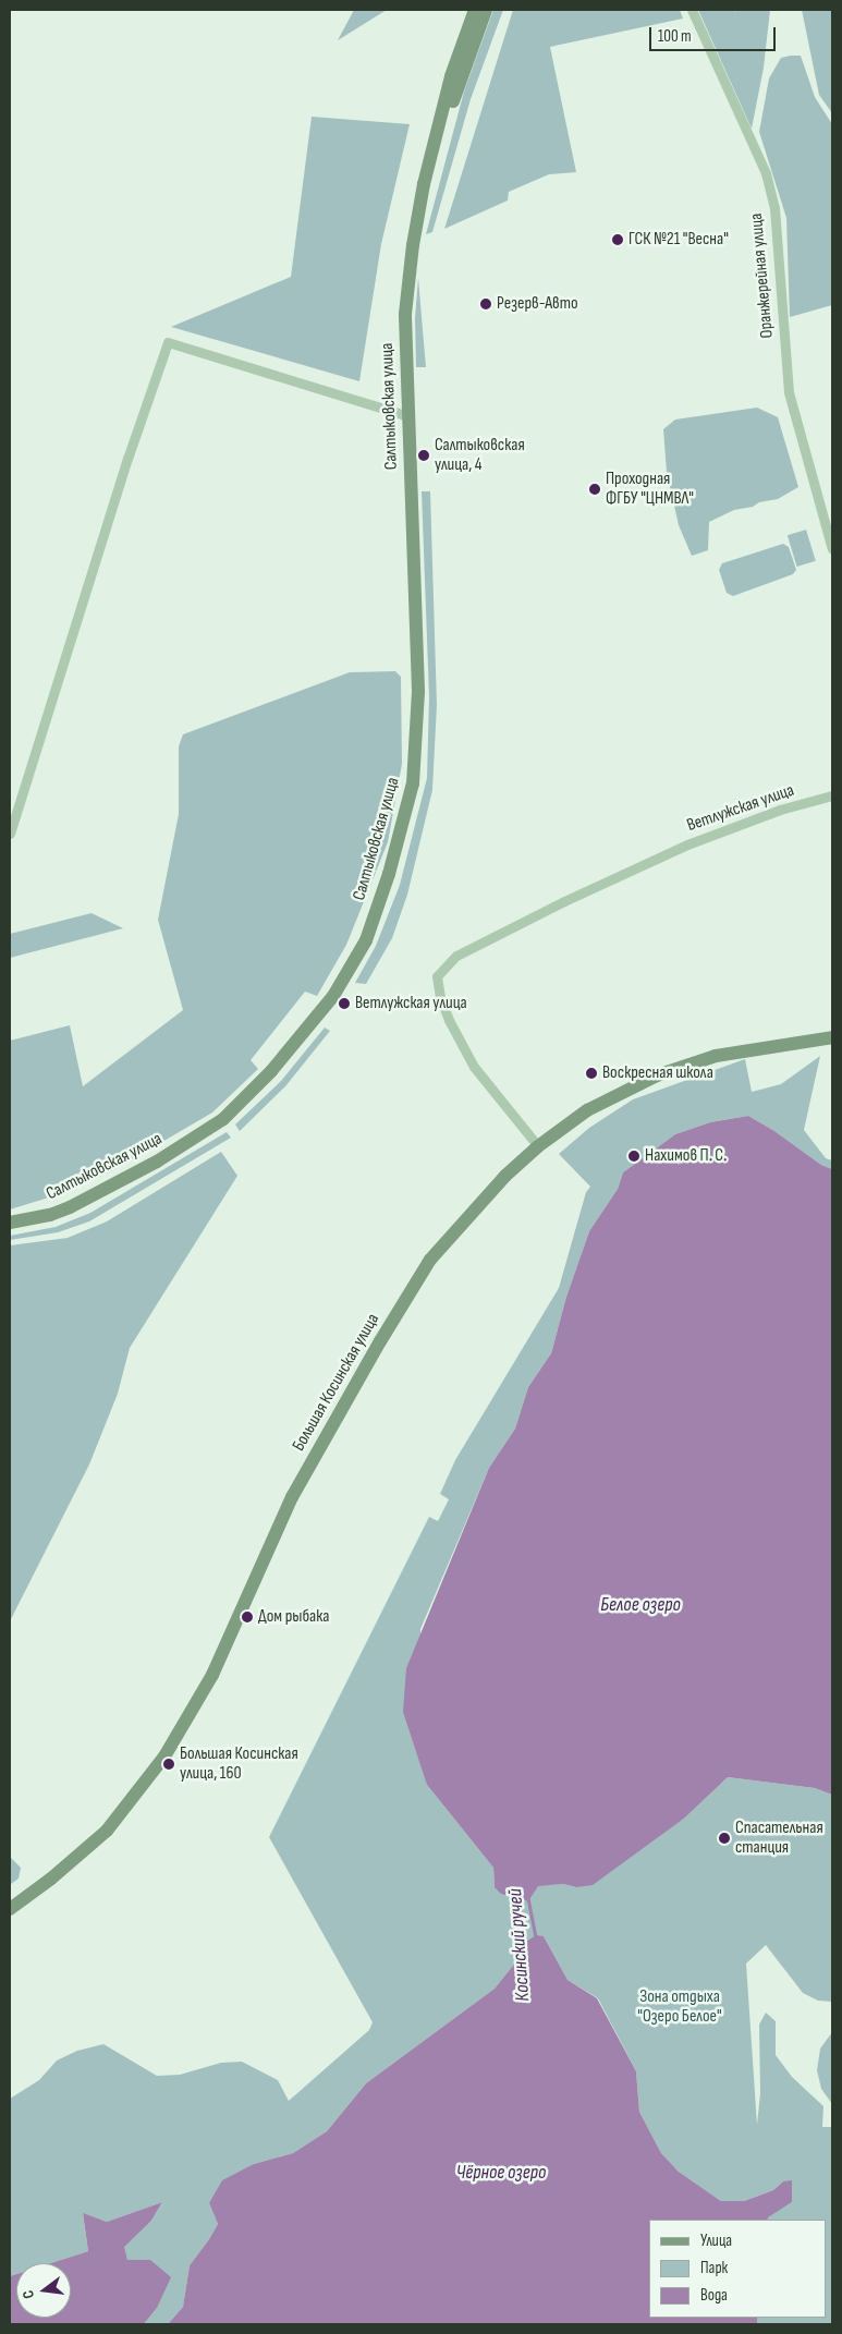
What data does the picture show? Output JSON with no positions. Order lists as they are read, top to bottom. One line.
{"streets":{"main road":["Салтыковская улица","Большая Косинская улица"],"street":["Оранжерейная улица","Ветлужская улица"]},"crossings":[["Ветлужская улица","Большая Косинская улица"]],"water":["Белое озеро","Косинский ручей","Чёрное озеро"],"parks":["Зона отдыха \"Озеро Белое\""],"places":["ГСК №21 \"Весна\"","Резерв-Авто","Салтыковская улица, 4","Проходная ФГБУ \"ЦНМВЛ\"","Ветлужская улица","Воскресная школа","Нахимов П. С.","Дом рыбака","Большая Косинская улица, 160","Спасательная станция"],"legend":["Улица","Парк","Вода"],"scale_bar":"100 m","north":"left"}
